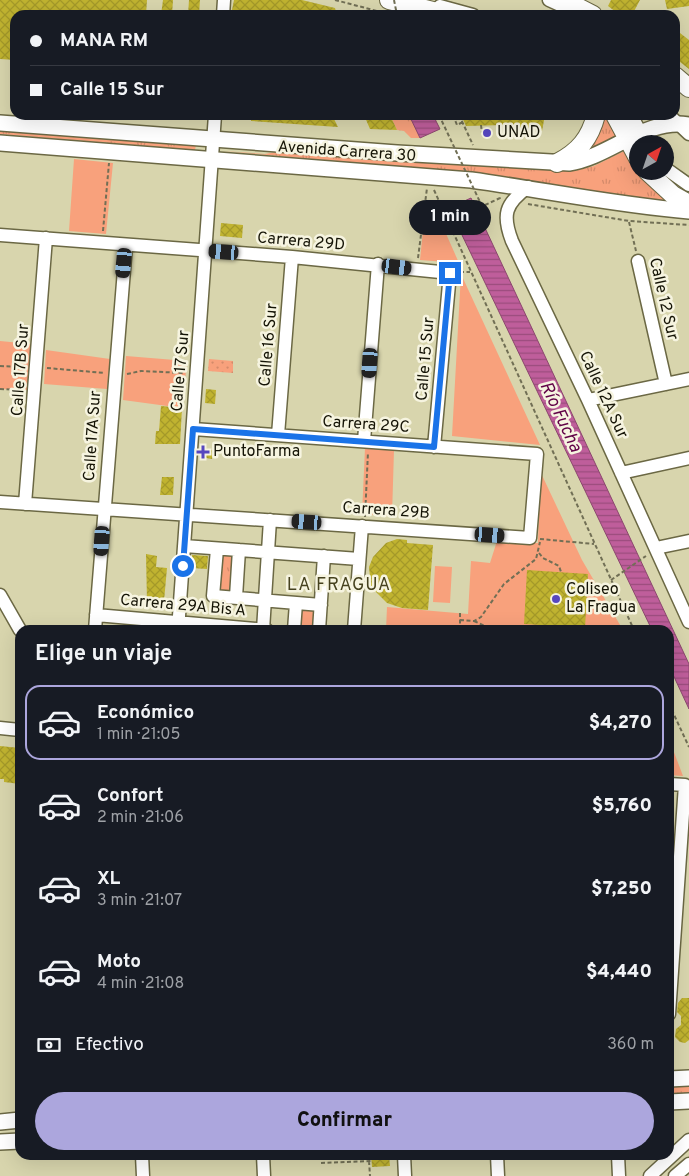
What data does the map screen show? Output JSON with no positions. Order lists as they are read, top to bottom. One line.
{"streets":{"main road":["Avenida Carrera 30"],"street":["Carrera 29D","Calle 12 Sur","Calle 16 Sur","Calle 15 Sur","Calle 17B Sur","Calle 17 Sur","Calle 12A Sur","Carrera 29C","Calle 17A Sur","Carrera 29B","Carrera 29A Bis A"]},"crossings":[["Avenida Carrera 30","Calle 17 Sur"],["Avenida Carrera 30","Calle 12A Sur"],["Carrera 29D","Calle 16 Sur"],["Carrera 29D","Calle 15 Sur"],["Carrera 29D","Calle 17B Sur"],["Carrera 29D","Calle 17 Sur"],["Carrera 29D","Calle 17A Sur"],["Calle 16 Sur","Carrera 29C"],["Calle 15 Sur","Carrera 29C"],["Calle 17B Sur","Carrera 29B"],["Calle 17 Sur","Carrera 29C"],["Calle 17 Sur","Carrera 29B"],["Carrera 29C","Carrera 29B"],["Calle 17A Sur","Carrera 29B"],["Calle 17A Sur","Carrera 29A Bis A"]],"districts":["LA FRAGUA"],"water":["Río Fucha"],"places":{"other":["UNAD","Coliseo La Fragua"],"health":["PuntoFarma"]},"north":"top right","page":{"banner":["MANA RM","Calle 15 Sur"],"bubble":"1 min","heading":"Elige un viaje","list":[{"name":"Económico","note":"1 min · 21:05","value":"$4,270"},{"name":"Confort","note":"2 min · 21:06","value":"$5,760"},{"name":"XL","note":"3 min · 21:07","value":"$7,250"},{"name":"Moto","note":"4 min · 21:08","value":"$4,440"}],"pay":["Efectivo","360 m"],"buttons":"Confirmar"}}
